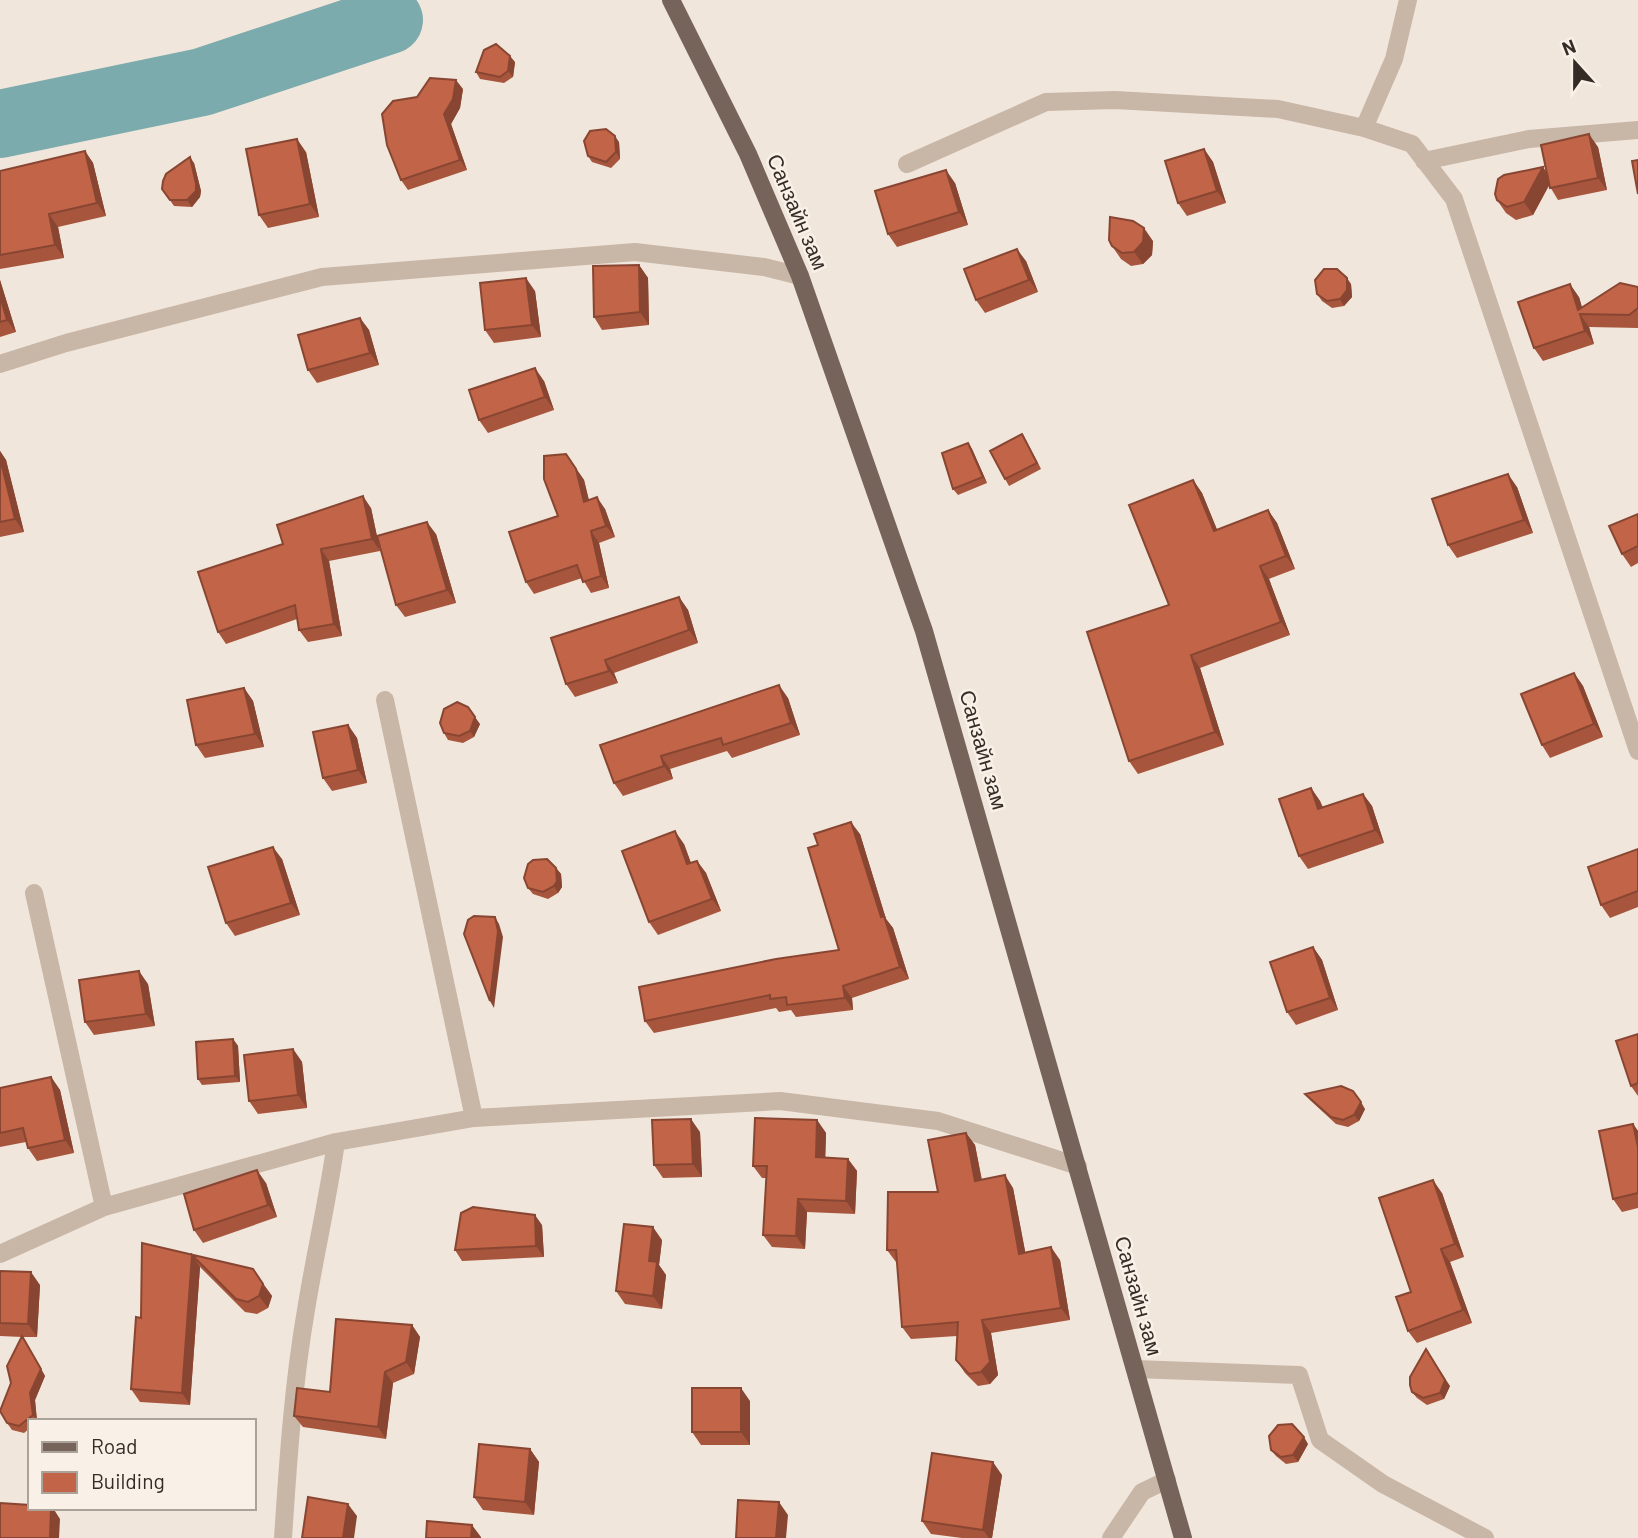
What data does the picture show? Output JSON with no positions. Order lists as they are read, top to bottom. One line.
{"streets":{"main road":["Санзайн зам"]},"legend":["Road","Building"],"north":"top"}
